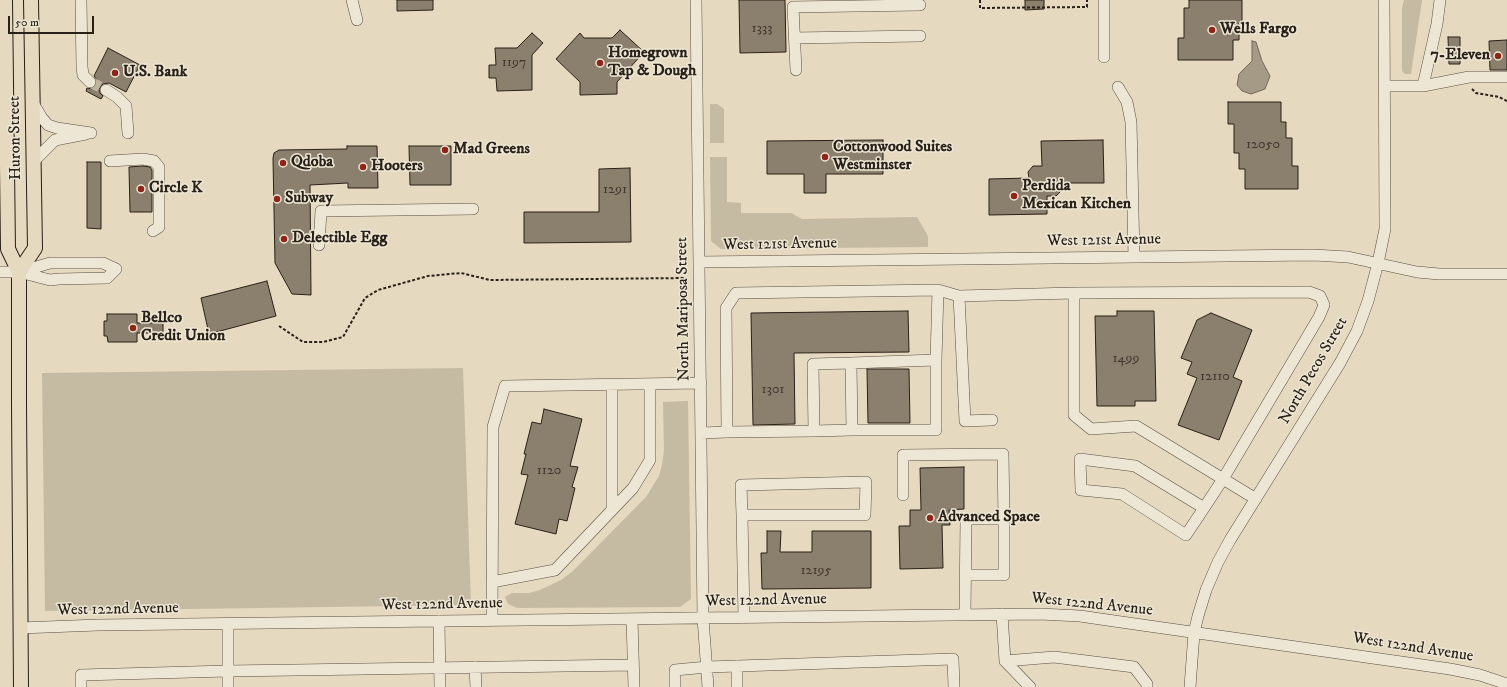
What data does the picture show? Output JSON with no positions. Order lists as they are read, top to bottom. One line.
{"streets":{"main road":["Huron Street"],"street":["West 121st Avenue","North Mariposa Street","North Pecos Street","West 122nd Avenue"]},"crossings":[["Huron Street","West 122nd Avenue"],["West 121st Avenue","North Mariposa Street"],["West 121st Avenue","North Pecos Street"],["North Mariposa Street","West 122nd Avenue"],["North Pecos Street","West 122nd Avenue"]],"places":["Wells Fargo","7-Eleven","Homegrown Tap & Dough","U.S. Bank","Mad Greens","Cottonwood Suites Westminster","Qdoba","Hooters","Circle K","Perdida Mexican Kitchen","Subway","Delectible Egg","Bellco Credit Union","Advanced Space"],"house_numbers":["1333","1197","12050","1291","1499","12110","1301","1120","12195"],"scale_bar":"50 m"}
